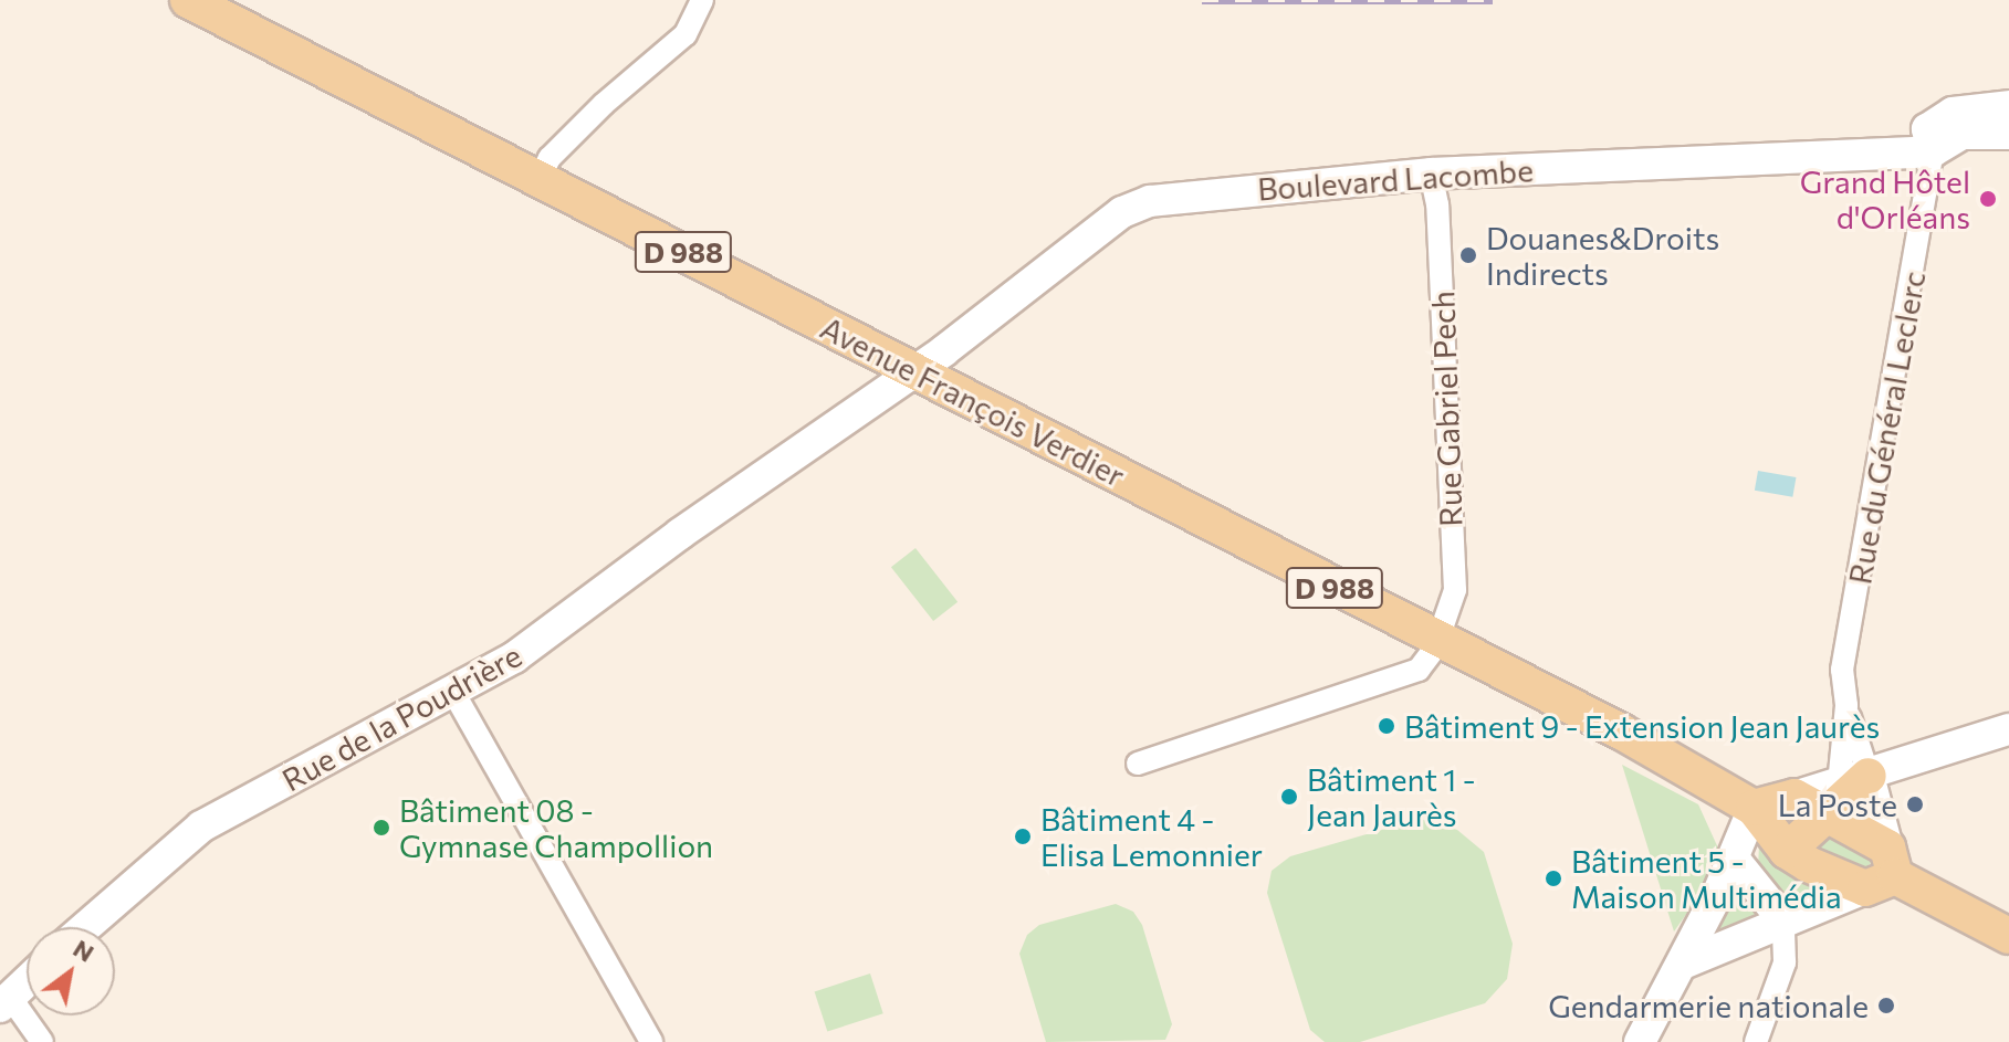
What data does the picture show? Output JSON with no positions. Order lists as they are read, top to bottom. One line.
{"streets":{"main road":["Boulevard Lacombe","D 988","Avenue François Verdier","Rue de la Poudrière"],"street":["Rue Gabriel Pech","Rue du Général Leclerc"]},"crossings":[["Boulevard Lacombe","Avenue François Verdier"],["Boulevard Lacombe","Rue Gabriel Pech"],["Boulevard Lacombe","Rue du Général Leclerc"],["Boulevard Lacombe","Rue de la Poudrière"],["Avenue François Verdier","Rue Gabriel Pech"],["Avenue François Verdier","Rue de la Poudrière"]],"places":["Grand Hôtel d'Orléans","Douanes&Droits Indirects","Bâtiment 9 - Extension Jean Jaurès","Bâtiment 1 - Jean Jaurès","La Poste","Bâtiment 08 - Gymnase Champollion","Bâtiment 4 - Elisa Lemonnier","Bâtiment 5 - Maison Multimédia","Gendarmerie nationale"],"north":"top right"}
